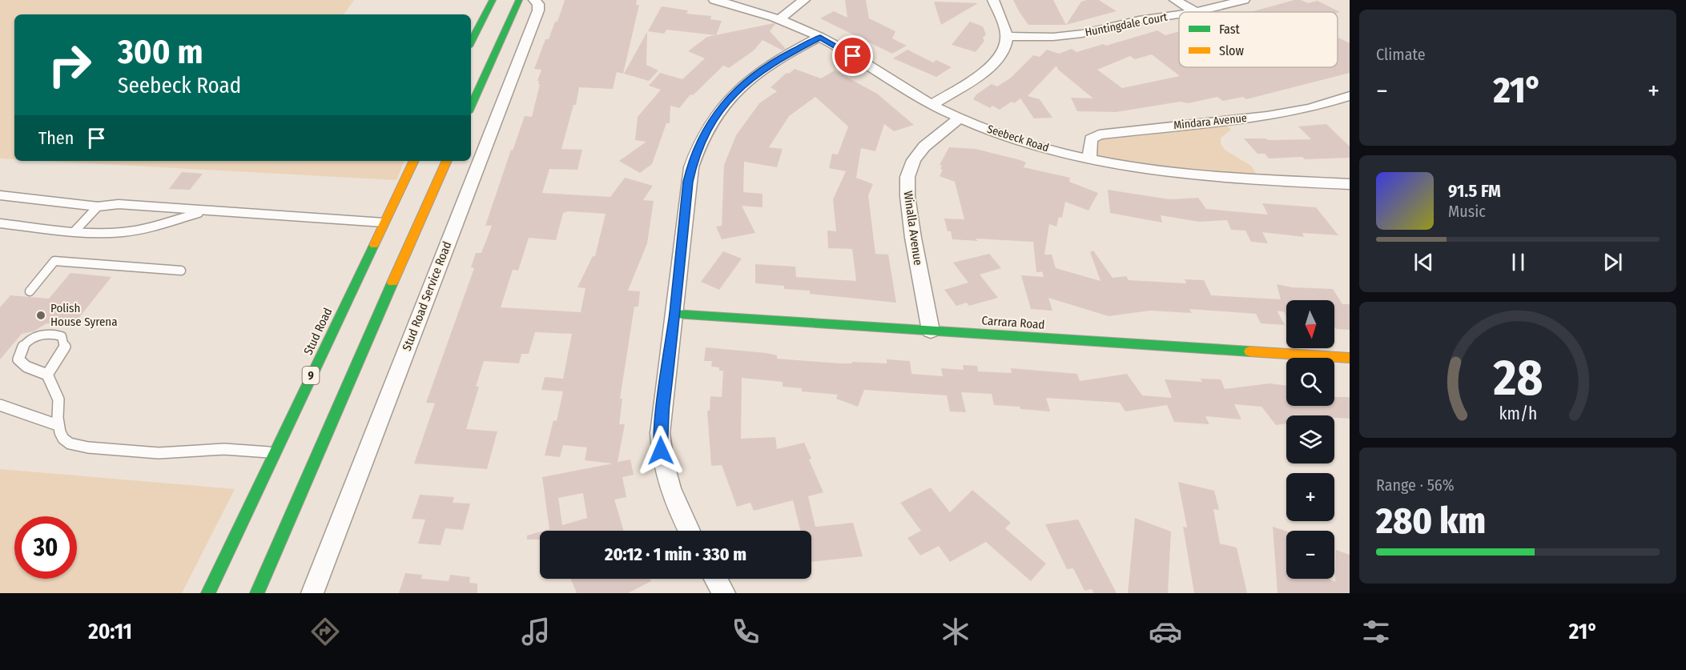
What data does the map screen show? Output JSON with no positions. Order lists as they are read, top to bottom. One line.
{"streets":{"main road":["Carrara Road","Stud Road","9"],"street":["Huntingdale Court","Mindara Avenue","Seebeck Road","Winalla Avenue","Stud Road Service Road"]},"crossings":[["Mindara Avenue","Seebeck Road"],["Seebeck Road","Winalla Avenue"],["Winalla Avenue","Carrara Road"]],"places":["Polish House Syrena"],"legend":["Fast","Slow"],"north":"bottom","page":{"tile":["Climate",["Range · 56%","280 km"]],"turn":["300 m","Seebeck Road"],"heat":["−","21°","+"],"then":"Then","song":["91.5 FM","Music"],"map_buttons":["+","−"],"limit":"30","trip":"20:12 · 1 min · 330 m","tabs":["20:11","21°"],"gauge":["28","km/h"]}}
